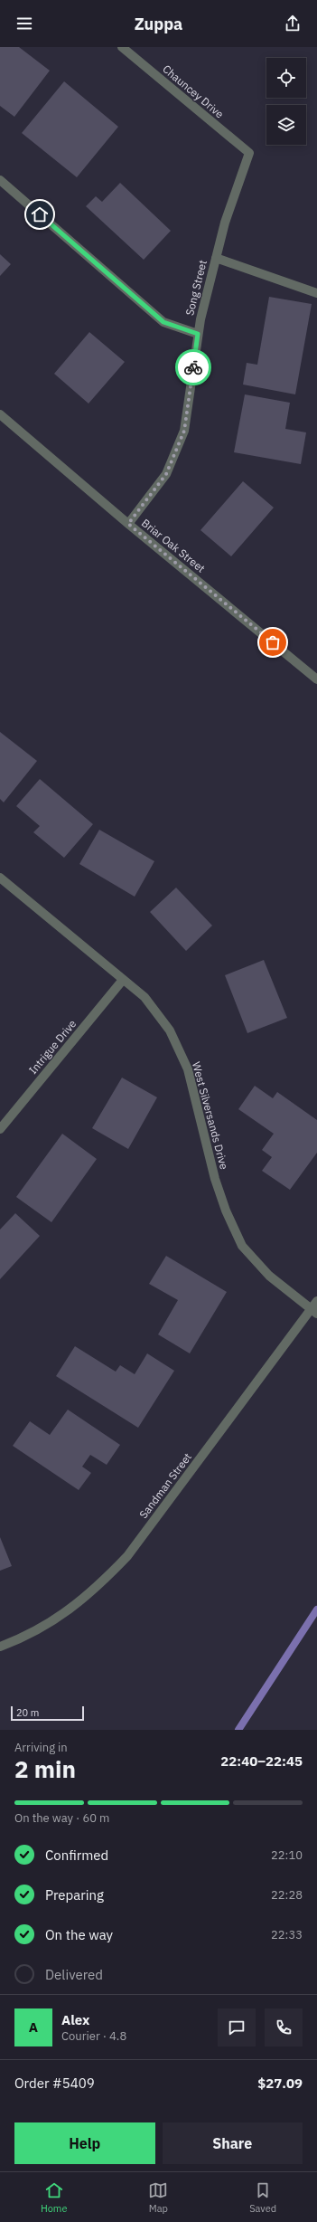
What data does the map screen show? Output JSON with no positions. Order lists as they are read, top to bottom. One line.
{"streets":{"street":["Chauncey Drive","Song Street","Briar Oak Street","Intrigue Drive","West Silversands Drive","Sandman Street"]},"crossings":[["Chauncey Drive","Song Street"],["Song Street","Briar Oak Street"],["Intrigue Drive","West Silversands Drive"],["West Silversands Drive","Sandman Street"]],"scale_bar":"20 m","page":{"header":"Zuppa","scale":"20 m","heading":["2 min","Arriving in","22:40–22:45"],"panel":["Alex","Courier · 4.8","Order #5409","$27.09"],"bar":"On the way · 60 m","list":[["Confirmed","22:10"],["Preparing","22:28"],["On the way","22:33"],"Delivered"],"round":"A","buttons":["Help","Share"],"tabs":["Home","Map","Saved"]}}
